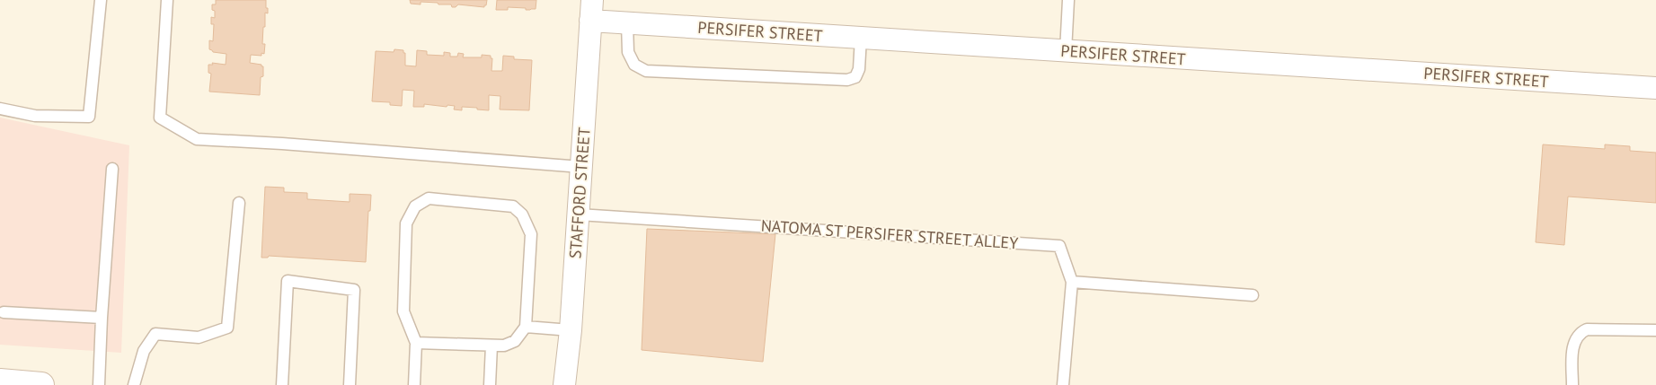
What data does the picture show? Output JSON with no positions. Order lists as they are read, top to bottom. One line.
{"streets":{"street":["PERSIFER STREET","STAFFORD STREET"],"lane":["NATOMA ST PERSIFER STREET ALLEY"]},"crossings":[["PERSIFER STREET","STAFFORD STREET"],["STAFFORD STREET","NATOMA ST PERSIFER STREET ALLEY"]]}
